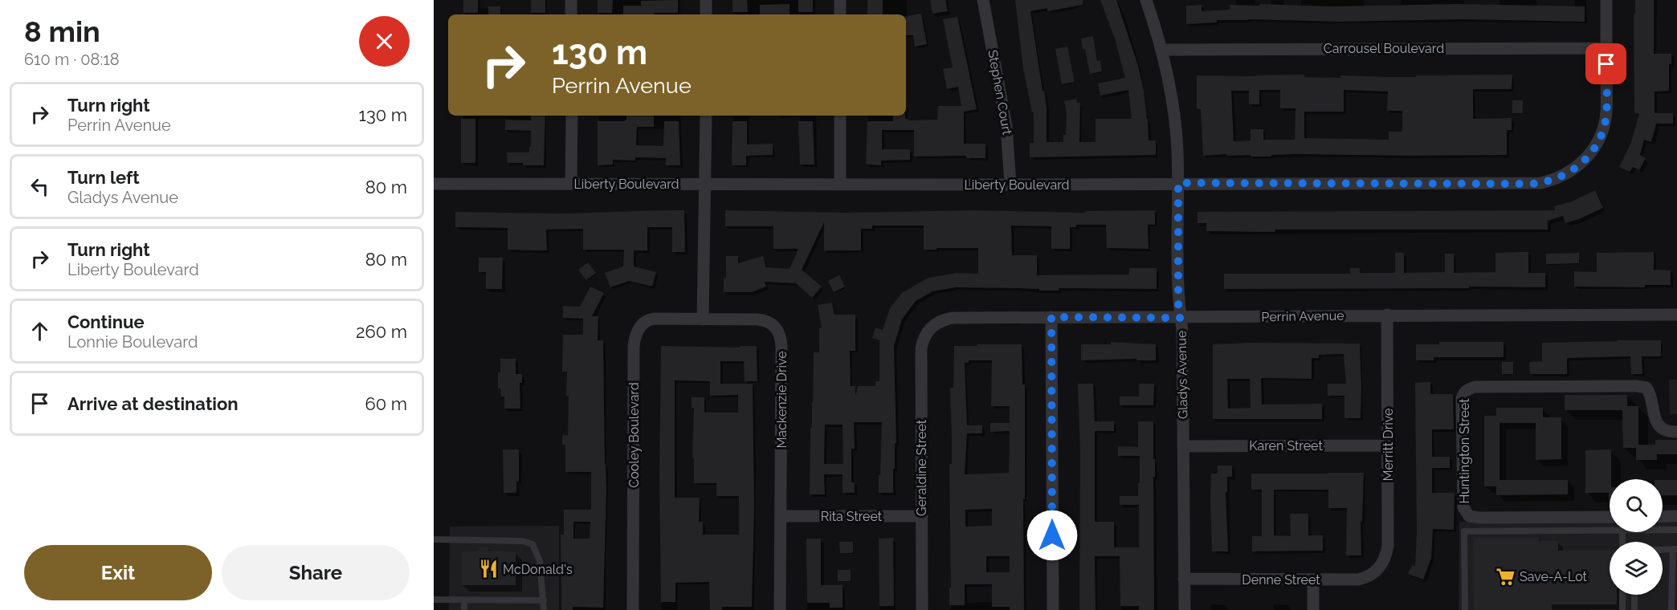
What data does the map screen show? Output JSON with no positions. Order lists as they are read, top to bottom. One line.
{"streets":{"street":["Carrousel Boulevard","Stephen Court","Liberty Boulevard","Perrin Avenue","Gladys Avenue","Mackenzie Drive","Cooley Boulevard","Merritt Drive","Karen Street","Huntington Street","Geraldine Street","Rita Street","Denne Street"]},"crossings":[["Carrousel Boulevard","Liberty Boulevard"],["Carrousel Boulevard","Gladys Avenue"],["Stephen Court","Liberty Boulevard"],["Liberty Boulevard","Gladys Avenue"],["Perrin Avenue","Gladys Avenue"],["Perrin Avenue","Merritt Drive"],["Perrin Avenue","Geraldine Street"],["Gladys Avenue","Karen Street"],["Gladys Avenue","Denne Street"],["Mackenzie Drive","Cooley Boulevard"],["Mackenzie Drive","Rita Street"],["Merritt Drive","Karen Street"],["Merritt Drive","Denne Street"],["Geraldine Street","Rita Street"]],"places":{"restaurant":["McDonald's"],"supermarket":["Save-A-Lot"]},"page":{"heading":["8 min","610 m · 08:18"],"turn":["130 m","Perrin Avenue"],"list":[{"name":"Turn right","note":"Perrin Avenue","value":"130 m"},{"name":"Turn left","note":"Gladys Avenue","value":"80 m"},{"name":"Turn right","note":"Liberty Boulevard","value":"80 m"},{"name":"Continue","note":"Lonnie Boulevard","value":"260 m"},{"name":"Arrive at destination","value":"60 m"}],"buttons":["Exit","Share"]}}
